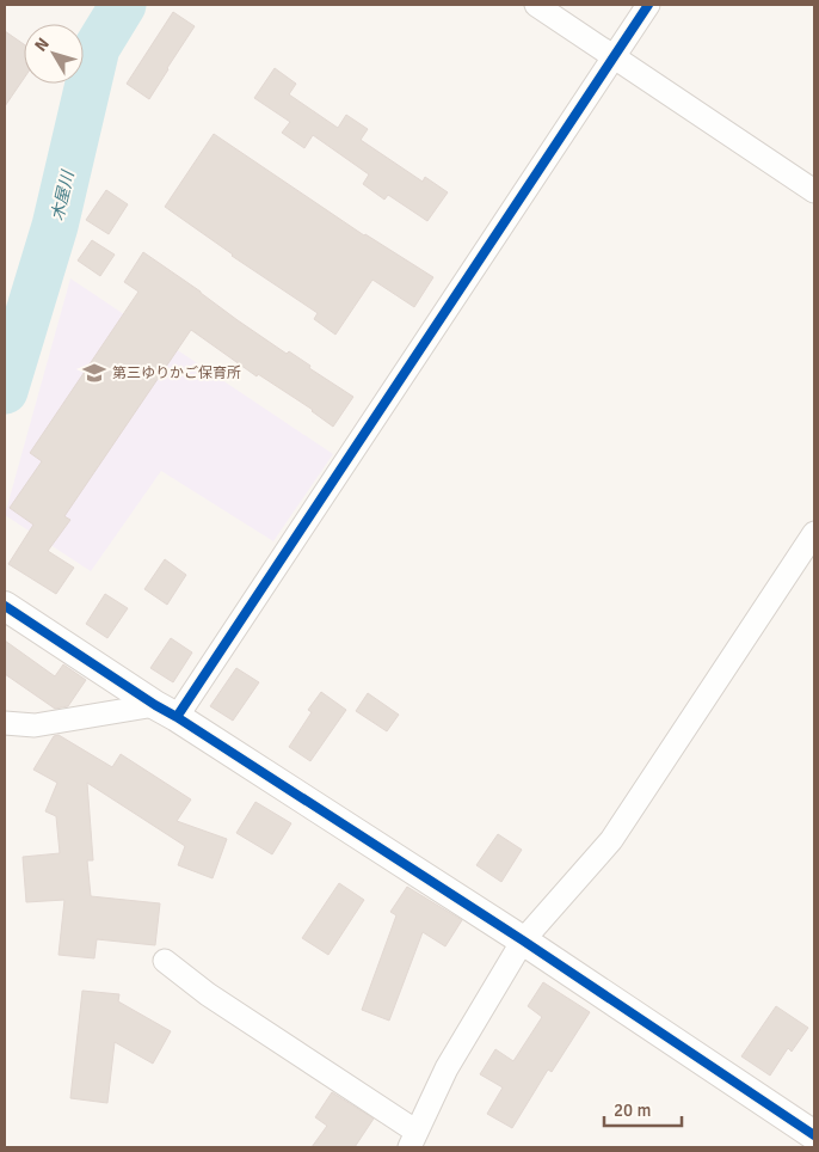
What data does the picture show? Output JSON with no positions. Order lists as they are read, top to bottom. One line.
{"water":["木屋川"],"places":{"school or university":["第三ゆりかご保育所"]},"scale_bar":"20 m","north":"top left"}
